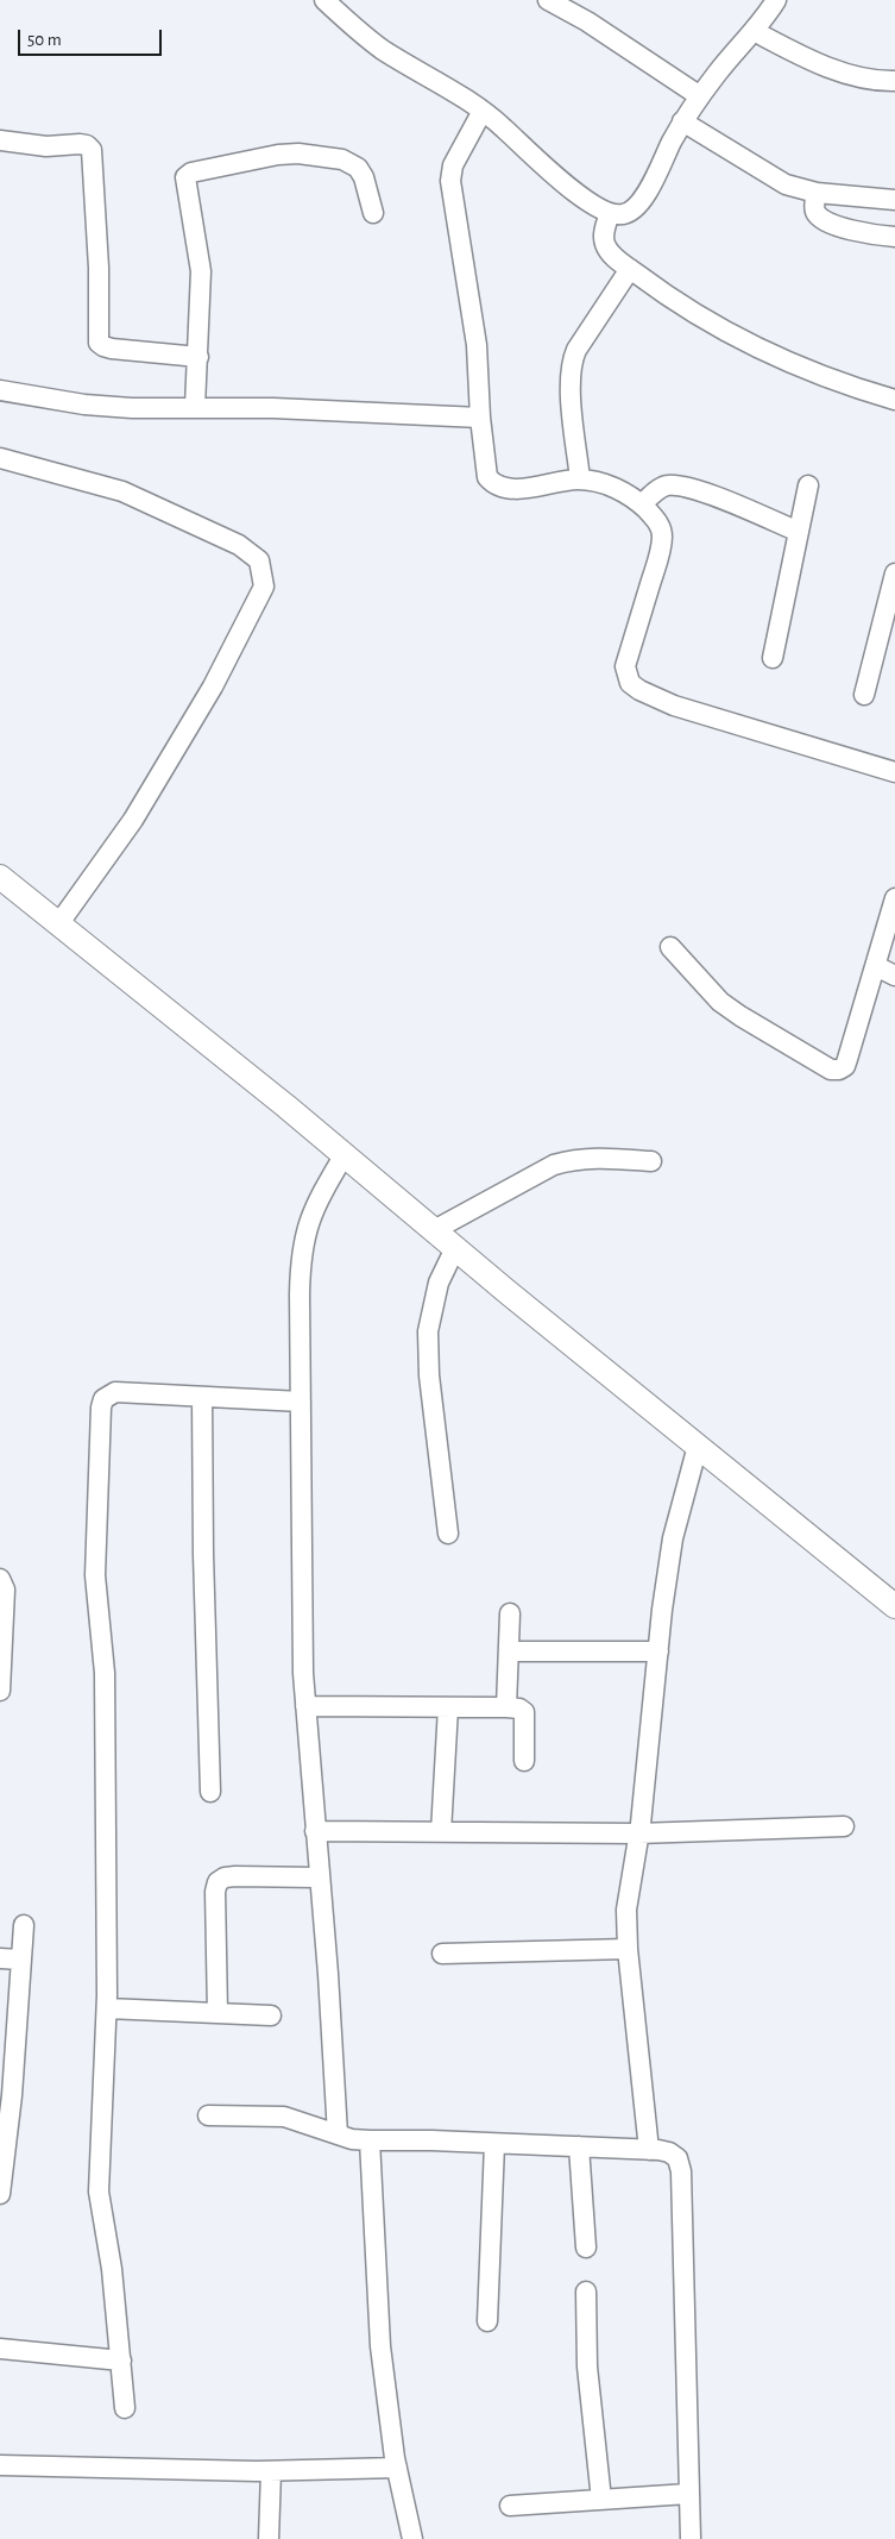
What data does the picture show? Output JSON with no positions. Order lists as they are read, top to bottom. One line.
{"scale_bar":"50 m"}
